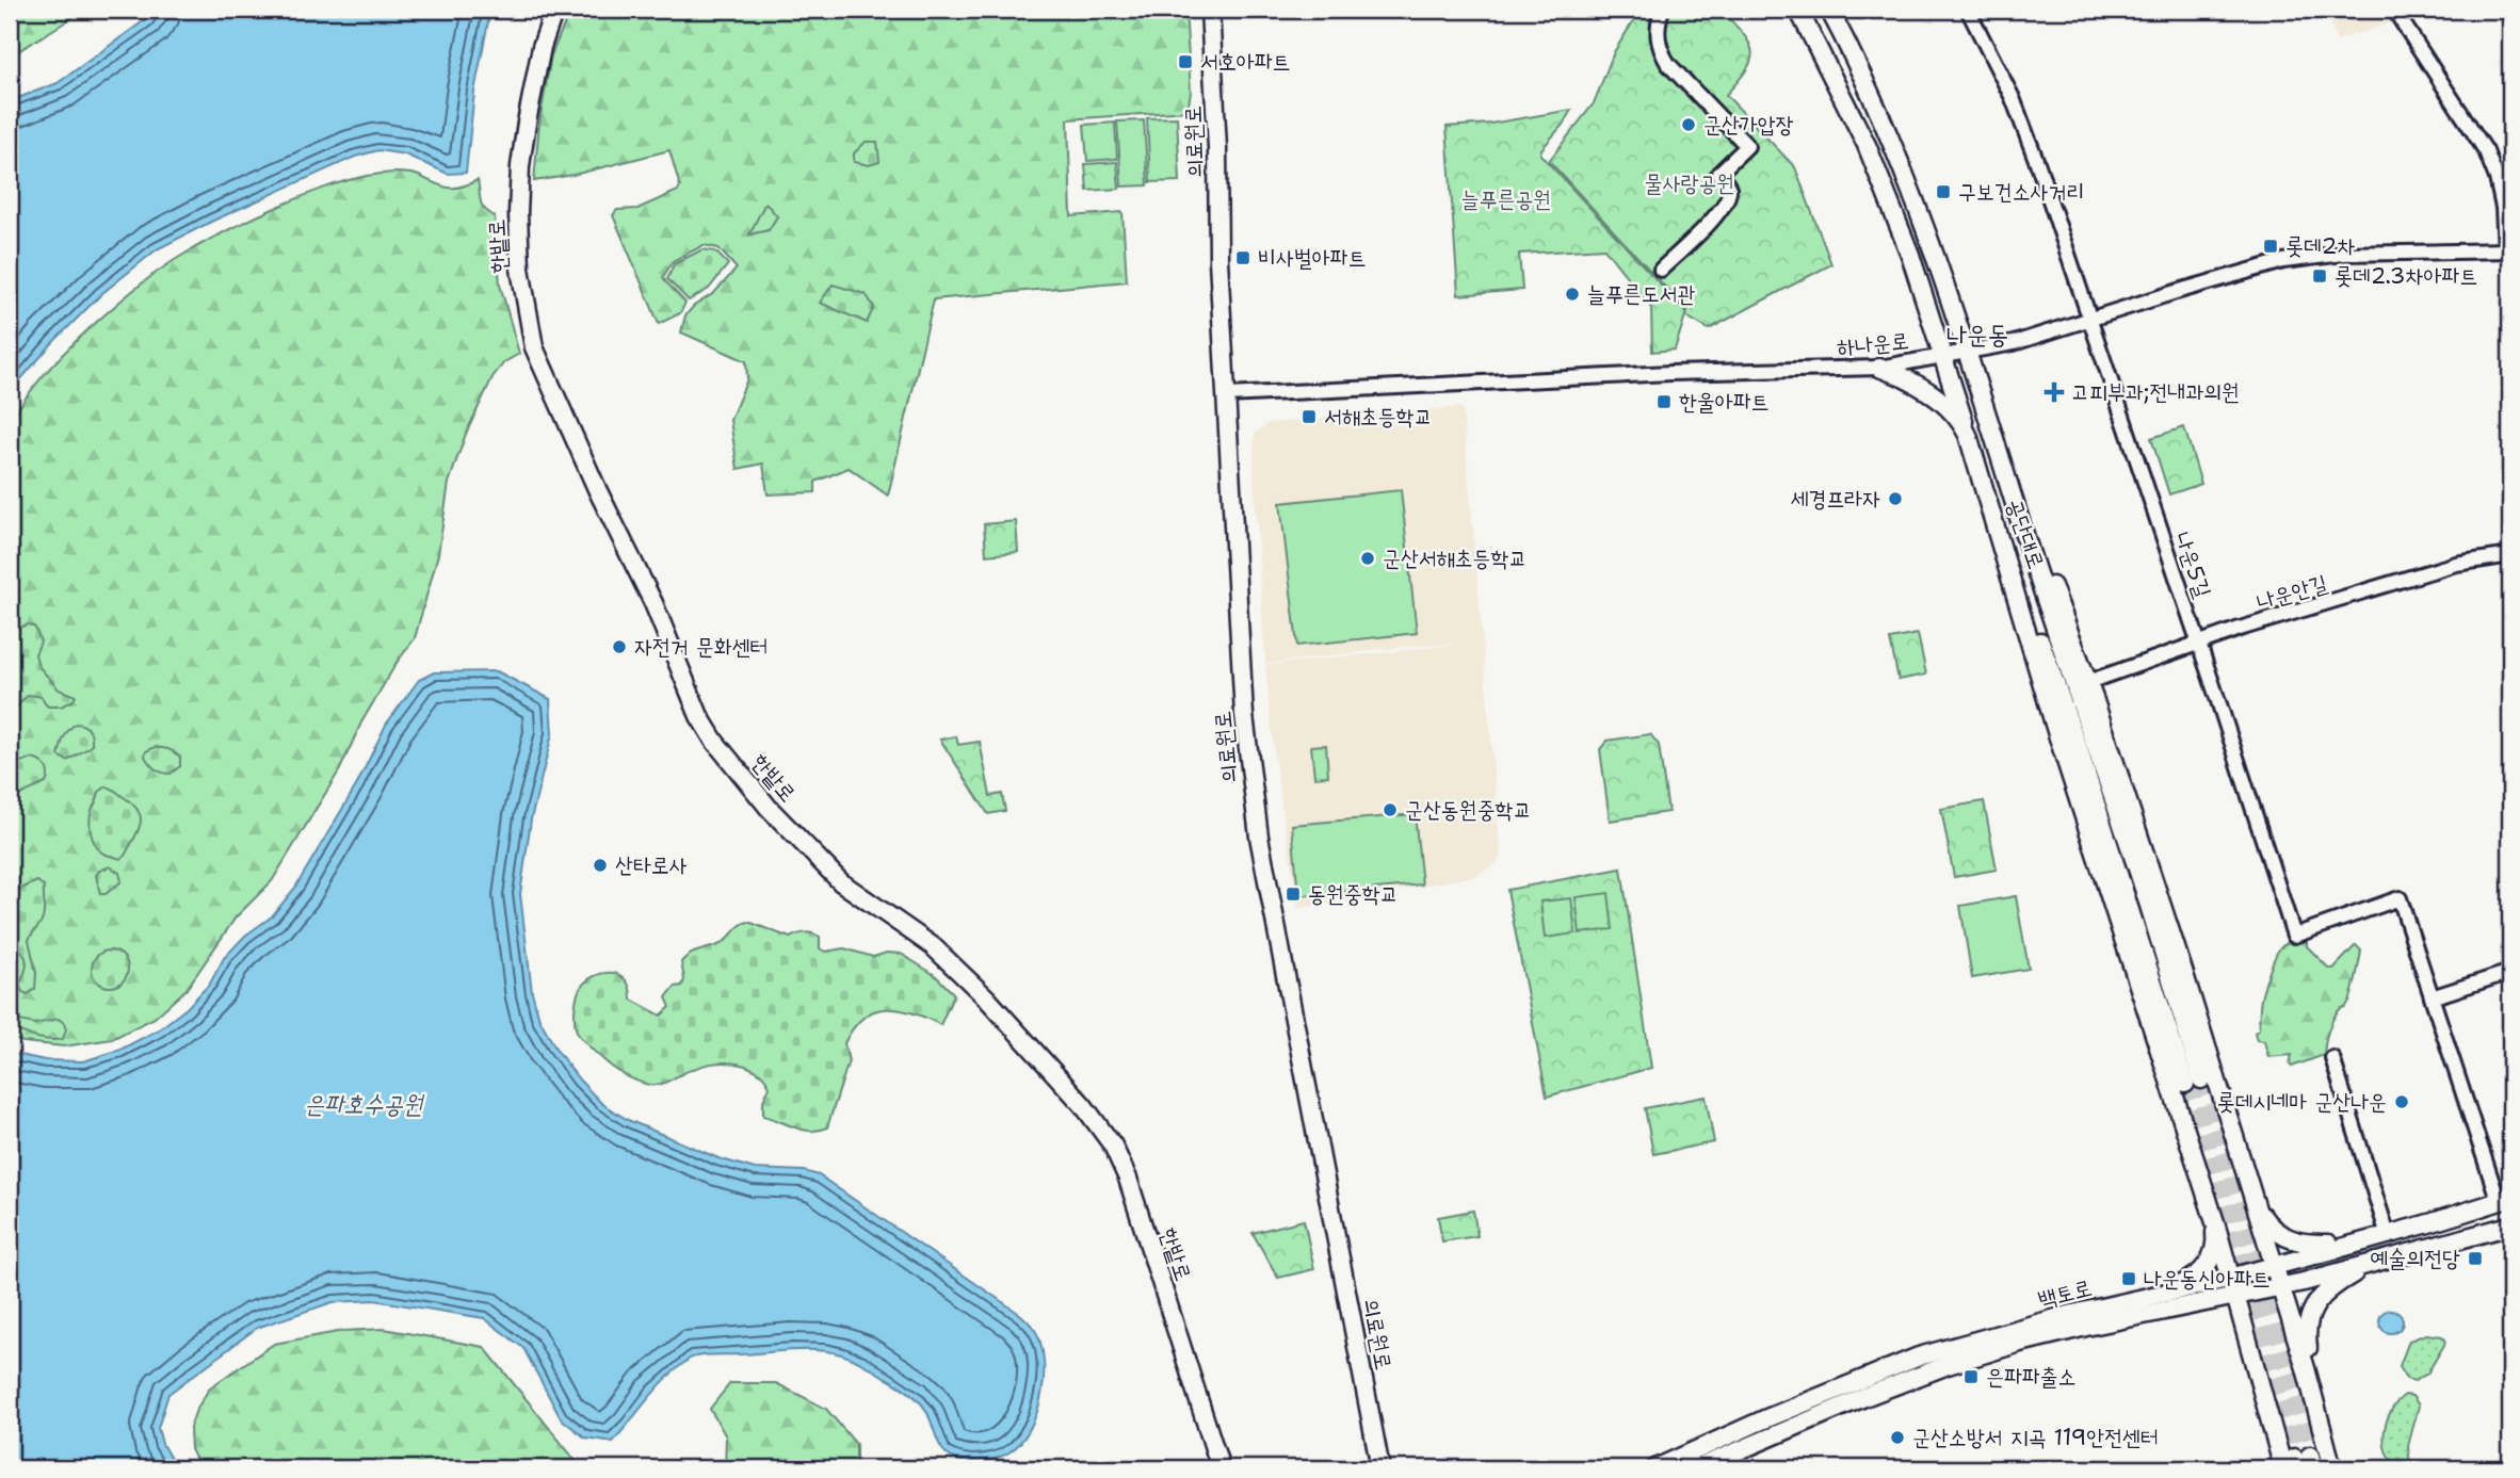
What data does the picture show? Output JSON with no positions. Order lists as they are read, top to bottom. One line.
{"streets":{"street":["의료원로","한밭로","하나운로","공단대로","나운5길","나운안길","백토로"]},"crossings":[["의료원로","하나운로"],["하나운로","공단대로"],["하나운로","나운5길"],["나운5길","나운안길"],["나운5길","백토로"]],"districts":["나운동"],"water":["은파호수공원"],"parks":["물사랑공원","늘푸른공원"],"places":{"transit":["서호아파트","구보건소사거리","롯데2차","비사벌아파트","롯데2.3차아파트","한울아파트","서해초등학교","동원중학교","예술의전당","나운동신아파트","은파파출소"],"other":["군산가압장","늘푸른도서관","세경프라자","군산서해초등학교","자전거 문화센터","군산동원중학교","산타로사","롯데시네마 군산나운","군산소방서 지곡 119안전센터"],"health":["고피부과;전내과의원"]}}
